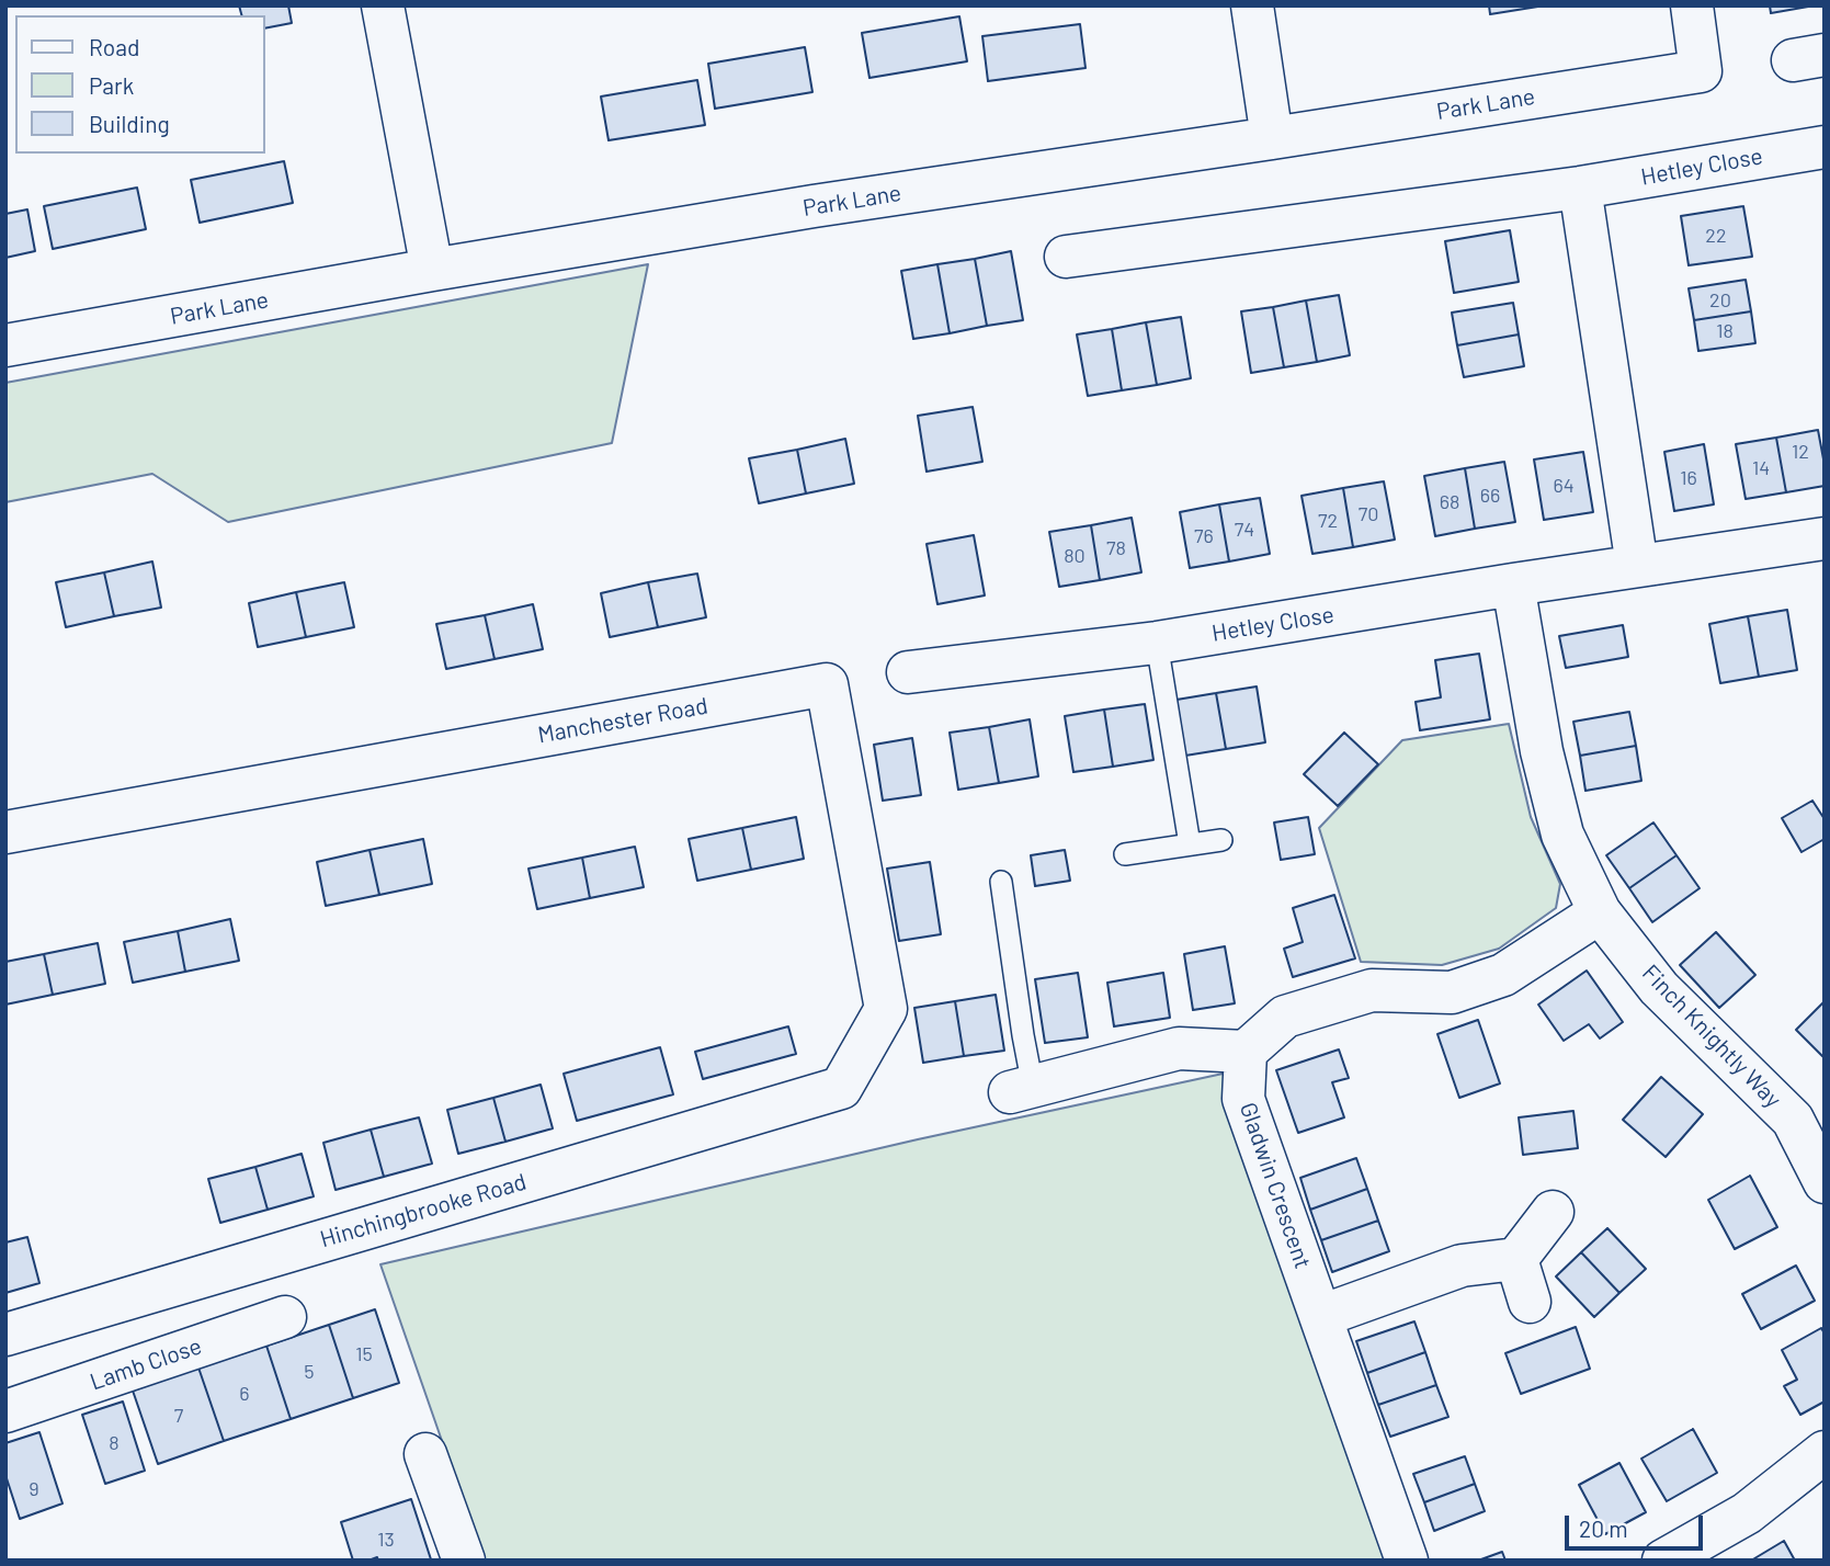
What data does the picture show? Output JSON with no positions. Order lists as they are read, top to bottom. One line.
{"streets":{"street":["Park Lane","Hetley Close","Manchester Road","Finch Knightly Way","Gladwin Crescent","Hinchingbrooke Road","Lamb Close"]},"crossings":[["Hetley Close","Finch Knightly Way"],["Manchester Road","Hinchingbrooke Road"]],"house_numbers":["22","20","18","12","14","16","64","66","68","70","72","74","76","78","80","15","5","6","7","8","9","13"],"legend":["Road","Park","Building"],"scale_bar":"20 m"}
